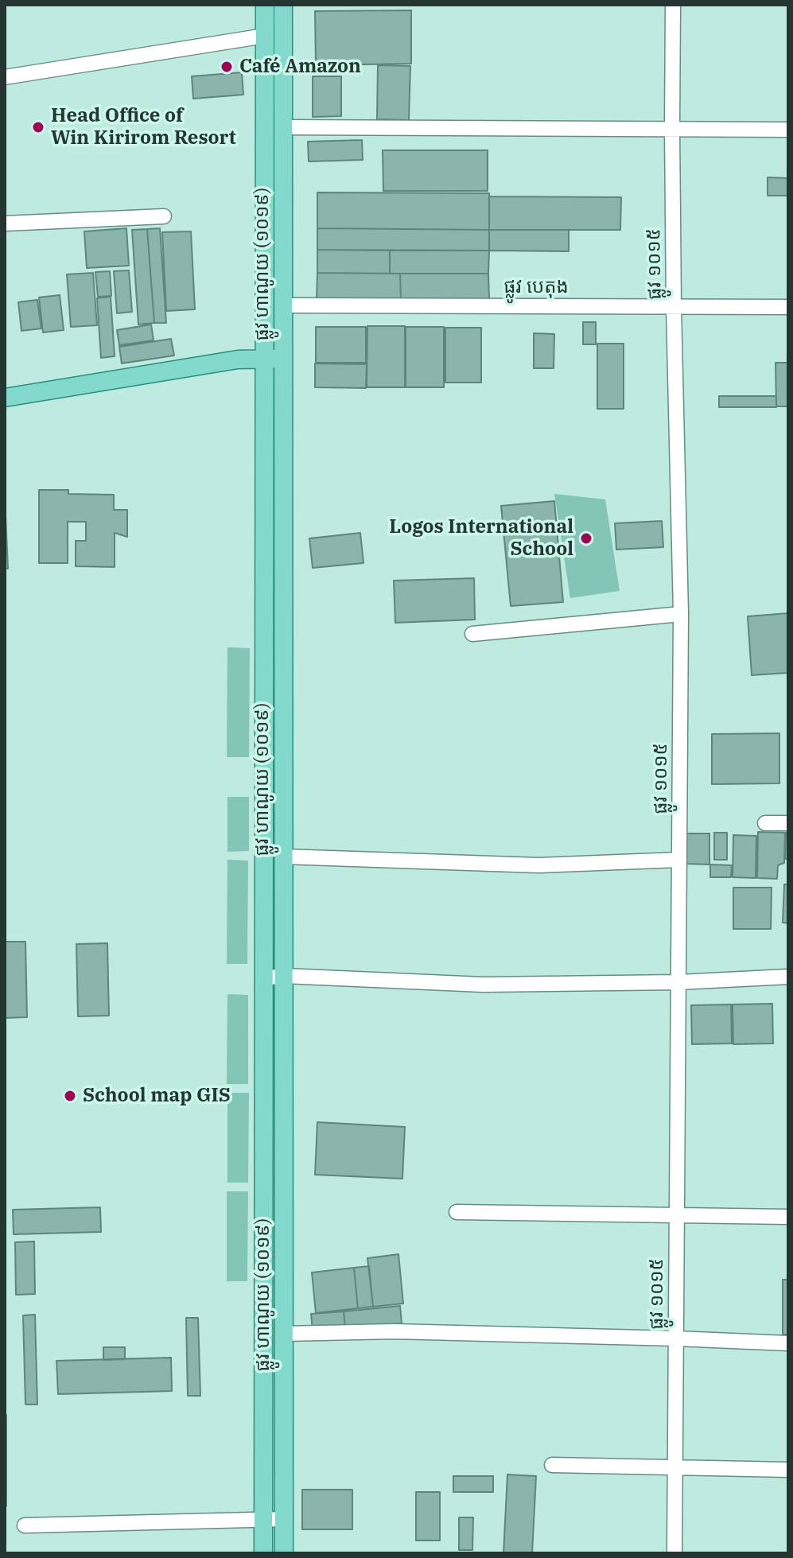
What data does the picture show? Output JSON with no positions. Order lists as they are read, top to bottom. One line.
{"streets":{"main road":["ផ្លូវ ហាណូយ (១០១៩)"],"street":["ផ្លូវ ១០១៥","ផ្លូវ បេតុង"]},"crossings":[["ផ្លូវ ហាណូយ (១០១៩)","ផ្លូវ បេតុង"],["ផ្លូវ ១០១៥","ផ្លូវ បេតុង"]],"places":["Café Amazon","Head Office of Win Kirirom Resort","Logos International School","School map GIS"]}
